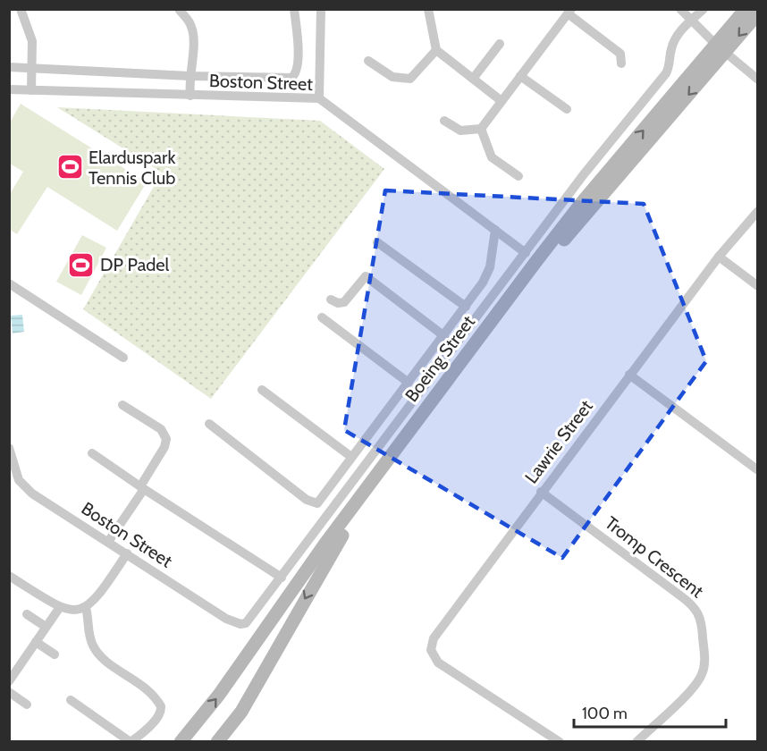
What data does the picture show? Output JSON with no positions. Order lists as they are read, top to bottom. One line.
{"streets":{"main road":["Boeing Street"],"street":["Boston Street","Lawrie Street","Tromp Crescent"]},"crossings":[["Boston Street","Boeing Street"],["Lawrie Street","Tromp Crescent"]],"places":{"sports":["Elarduspark Tennis Club","DP Padel"]},"scale_bar":"100 m"}
